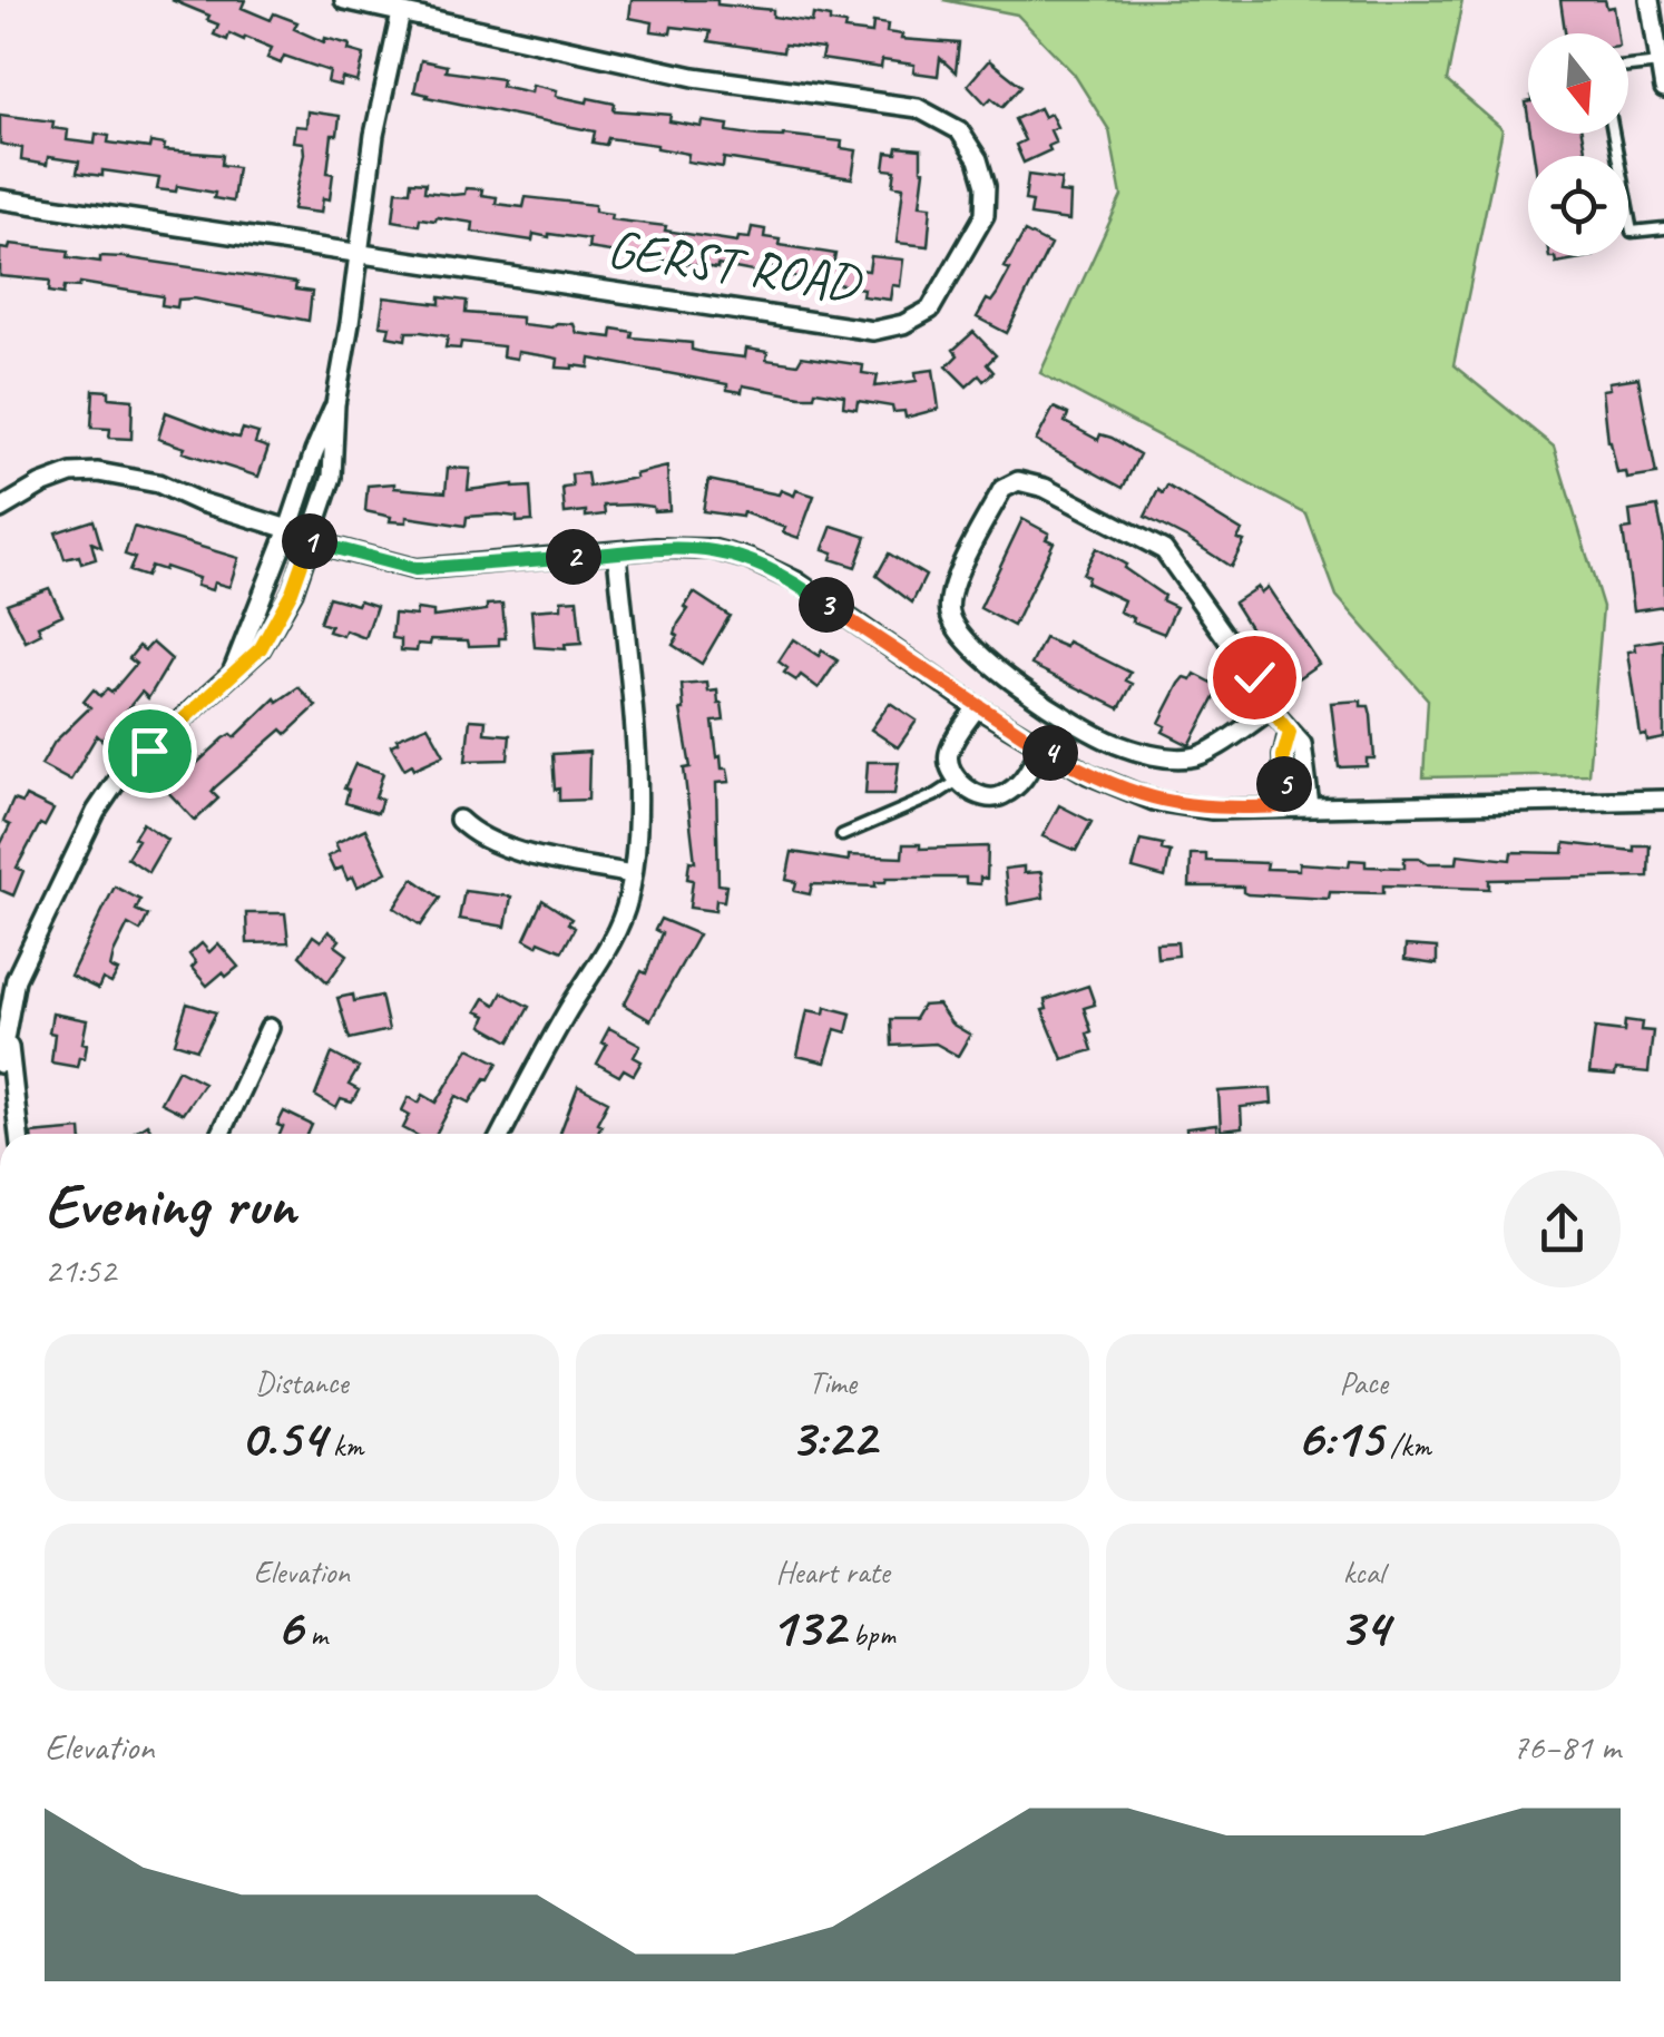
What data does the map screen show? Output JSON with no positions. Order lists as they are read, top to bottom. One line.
{"streets":{"street":["GERST ROAD"]},"north":"bottom","page":{"pins":["1","2","3","4","5"],"heading":["Evening run","21:52"],"stats":[["Distance","0.54 km"],["Time","3:22"],["Pace","6:15 /km"],["Elevation","6 m"],["Heart rate","132 bpm"],["kcal","34"]],"chart":["Elevation","76–81 m"]}}
